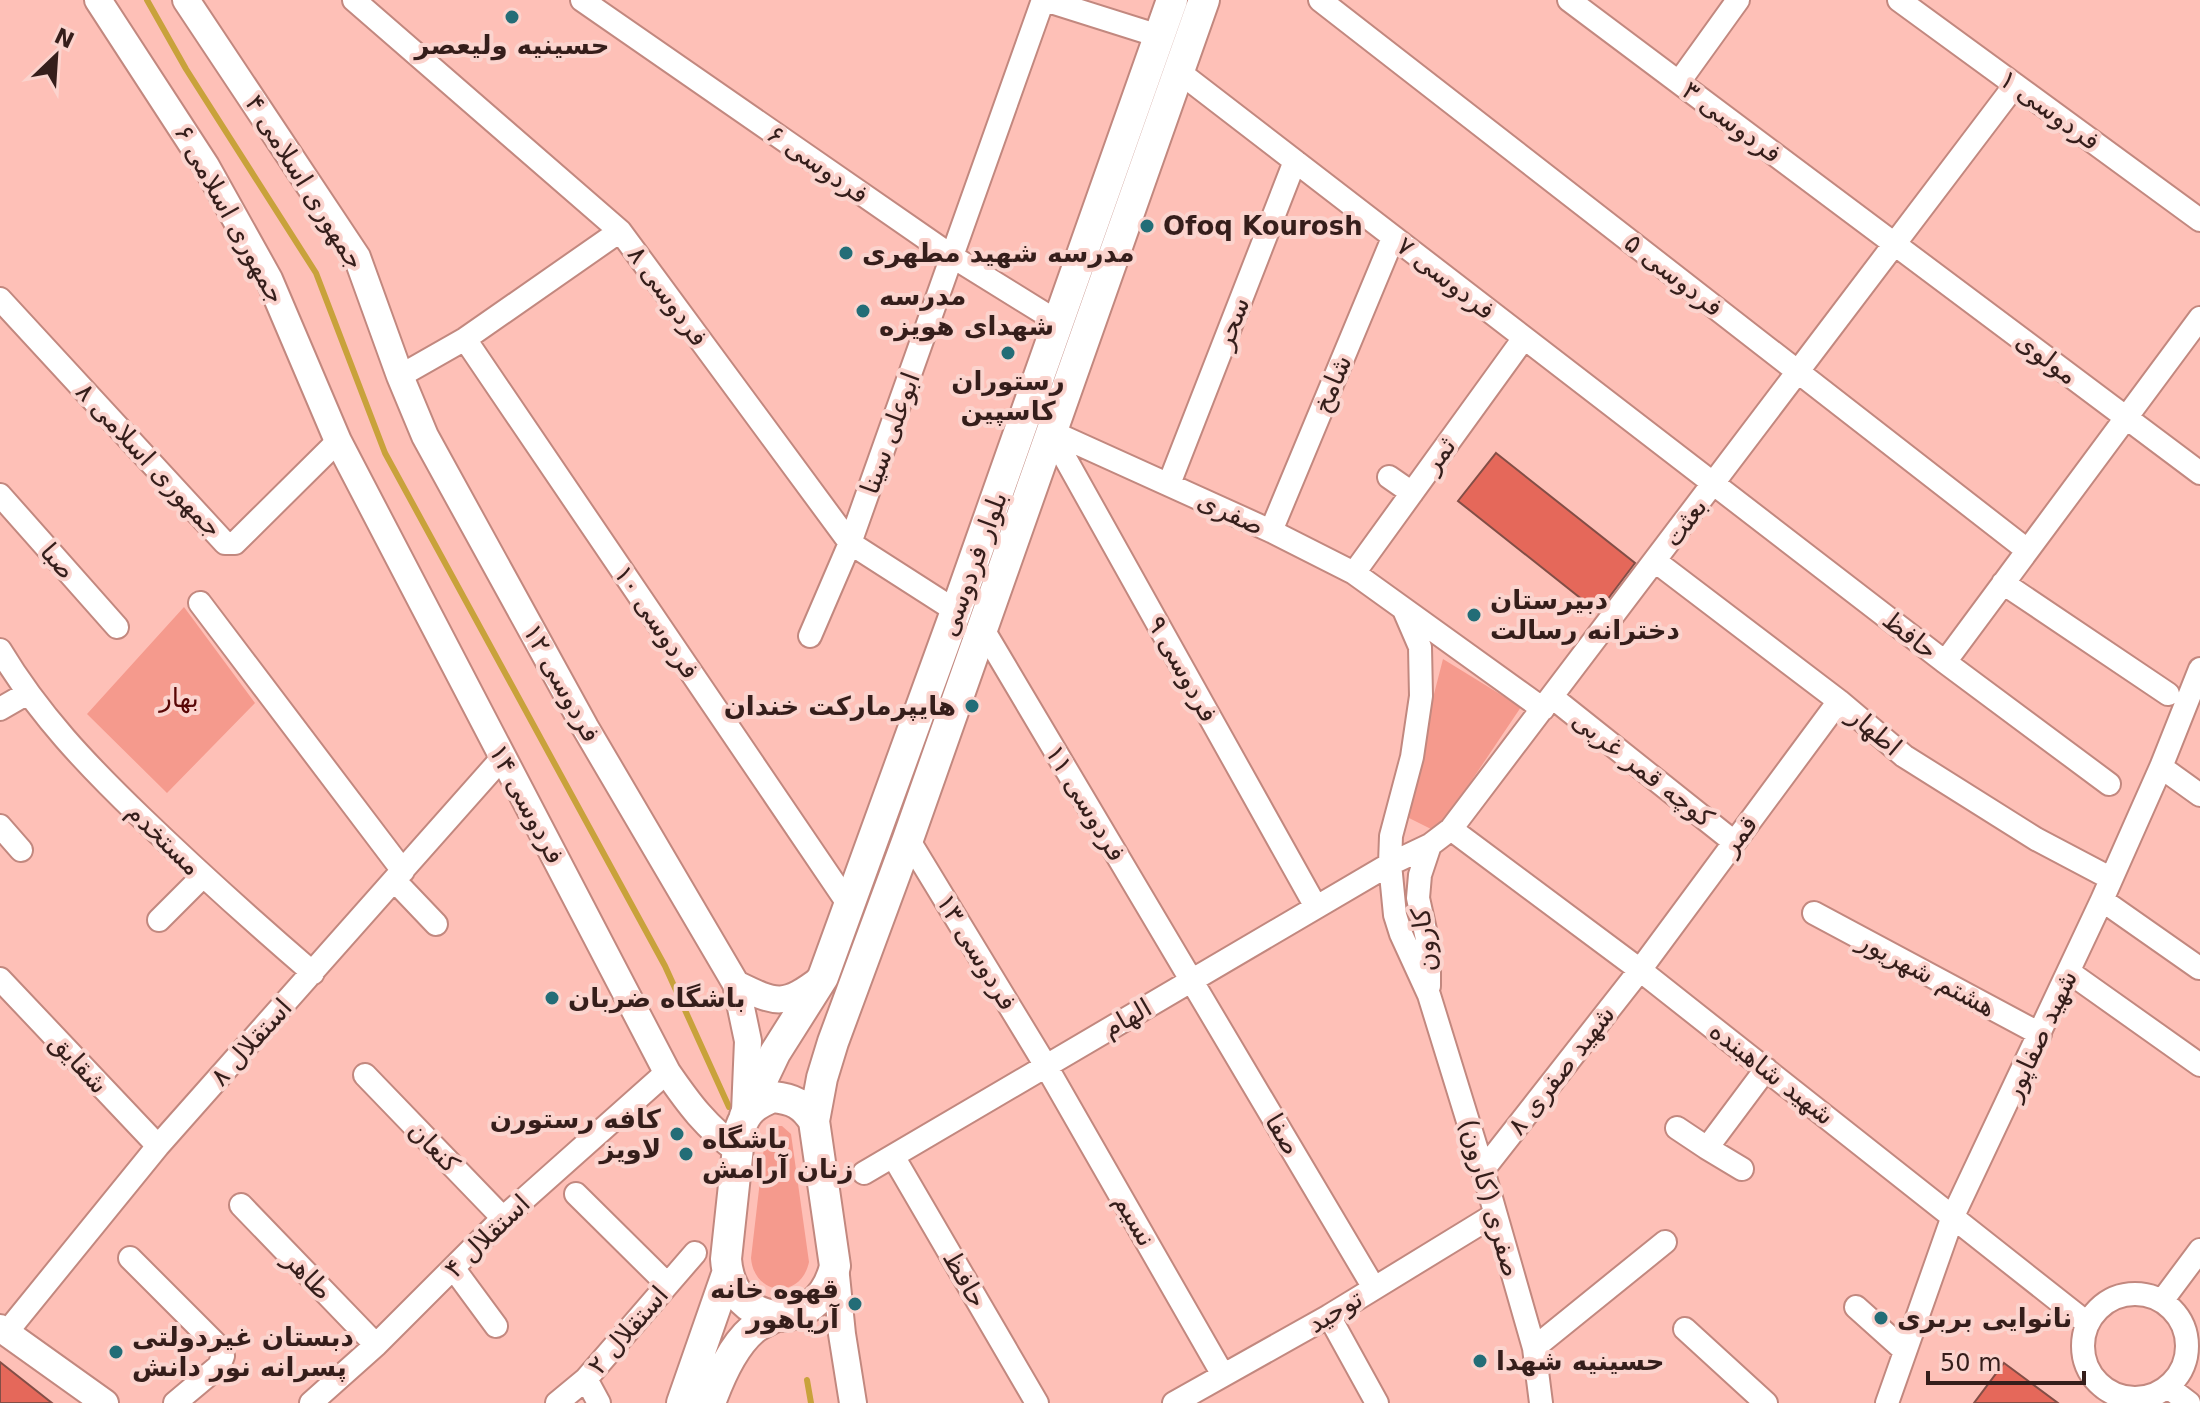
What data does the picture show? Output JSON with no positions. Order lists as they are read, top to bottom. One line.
{"streets":{"main road":["بلوار فردوسی"],"street":["فردوسی ۱","فردوسی ۳","فردوسی ۶","جمهوری اسلامی ۴","جمهوری اسلامی ۶","فردوسی ۵","فردوسی ۷","فردوسی ۸","سحر","مولوی","شامخ","ابوعلی سینا","ثمر","جمهوری اسلامی ۸","صفری","بعثت","صبا","فردوسی ۱۰","حافظ","فردوسی ۹","فردوسی ۱۲","اطهار","کوچه قمر غربی","فردوسی ۱۱","فردوسی ۱۴","قمر","مستخدم","کارون","فردوسی ۱۳","هشتم شهریور","الهام","شهید صفاپور","استقلال ۸","شقایق","شهید صفری ۸","شهید شاهبنده","صفا","کنعان","صفری (کارون)","نسیم","استقلال ۴","طاهر","توحید","استقلال ۲"]},"crossings":[["فردوسی ۱","بعثت"],["فردوسی ۳","مولوی"],["فردوسی ۳","بعثت"],["فردوسی ۶","ابوعلی سینا"],["فردوسی ۶","بلوار فردوسی"],["جمهوری اسلامی ۴","فردوسی ۱۲"],["جمهوری اسلامی ۶","جمهوری اسلامی ۸"],["جمهوری اسلامی ۶","فردوسی ۱۴"],["فردوسی ۵","بعثت"],["فردوسی ۷","سحر"],["فردوسی ۷","شامخ"],["فردوسی ۷","ثمر"],["فردوسی ۷","بعثت"],["فردوسی ۷","بلوار فردوسی"],["فردوسی ۷","حافظ"],["فردوسی ۸","ابوعلی سینا"],["فردوسی ۸","بلوار فردوسی"],["فردوسی ۸","فردوسی ۱۱"],["سحر","صفری"],["مولوی","بعثت"],["شامخ","صفری"],["ثمر","صفری"],["جمهوری اسلامی ۸","فردوسی ۱۴"],["صفری","بلوار فردوسی"],["صفری","فردوسی ۹"],["صفری","کوچه قمر غربی"],["صفری","کارون"],["بعثت","حافظ"],["بعثت","اطهار"],["بعثت","کوچه قمر غربی"],["بعثت","کارون"],["بعثت","الهام"],["بعثت","شهید شاهبنده"],["بلوار فردوسی","فردوسی ۱۰"],["بلوار فردوسی","فردوسی ۹"],["بلوار فردوسی","فردوسی ۱۲"],["بلوار فردوسی","فردوسی ۱۱"],["بلوار فردوسی","فردوسی ۱۴"],["بلوار فردوسی","فردوسی ۱۳"],["حافظ","الهام"],["فردوسی ۹","الهام"],["اطهار","قمر"],["اطهار","شهید صفاپور"],["کوچه قمر غربی","قمر"],["فردوسی ۱۱","الهام"],["فردوسی ۱۱","صفا"],["فردوسی ۱۴","استقلال ۸"],["فردوسی ۱۴","استقلال ۴"],["قمر","شهید صفری ۸"],["قمر","شهید شاهبنده"],["مستخدم","استقلال ۸"],["کارون","الهام"],["کارون","صفری (کارون)"],["فردوسی ۱۳","الهام"],["فردوسی ۱۳","نسیم"],["هشتم شهریور","شهید صفاپور"],["الهام","صفا"],["الهام","نسیم"],["شهید صفاپور","شهید شاهبنده"],["استقلال ۸","شقایق"],["شهید صفری ۸","شهید شاهبنده"],["شهید صفری ۸","صفری (کارون)"],["صفا","توحید"],["کنعان","استقلال ۴"],["صفری (کارون)","توحید"],["نسیم","توحید"],["استقلال ۴","طاهر"]],"parks":["بهار"],"places":["حسینیه ولیعصر","Ofoq Kourosh","مدرسه شهید مطهری","مدرسه شهدای هویزه","رستوران کاسپین","دبیرستان دخترانه رسالت","هایپرمارکت خندان","باشگاه ضربان","کافه رستورن لاویز","باشگاه زنان آرامش","قهوه خانه آریاهور","نانوایی بربری","دبستان غیردولتی پسرانه نور دانش","حسینیه شهدا"],"scale_bar":"50 m","north":"top right"}
